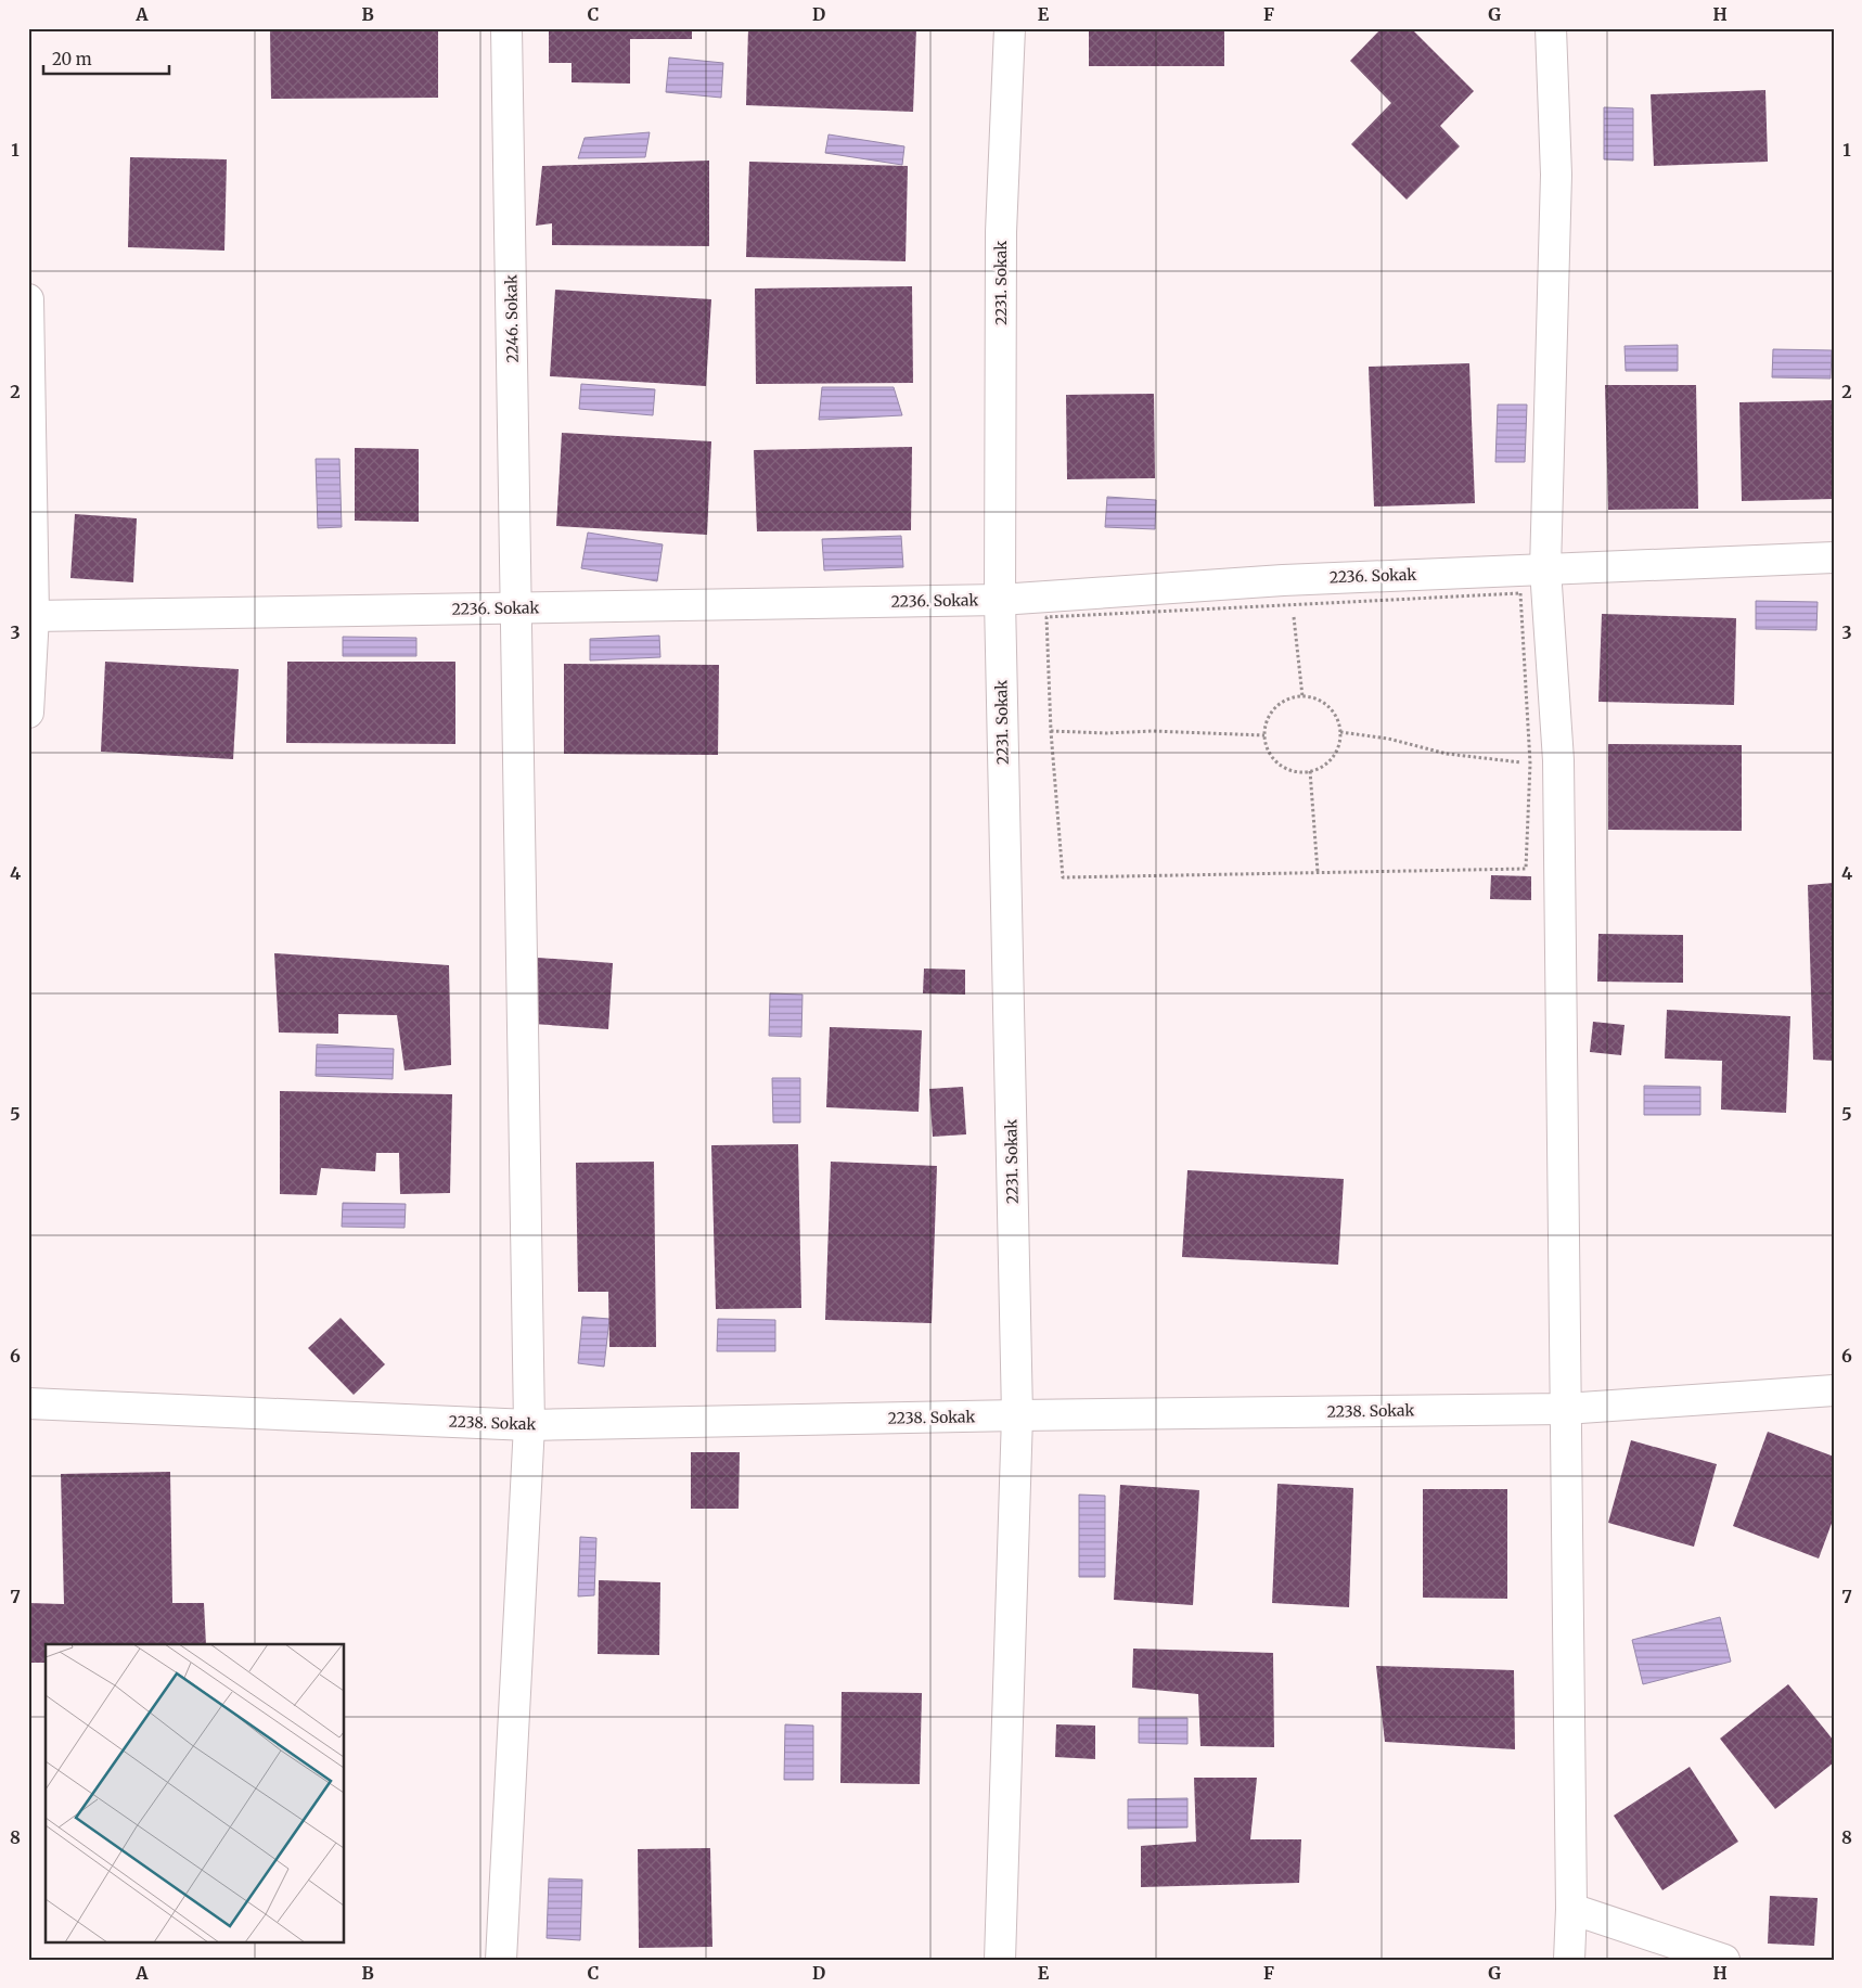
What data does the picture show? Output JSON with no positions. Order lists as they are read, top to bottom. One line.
{"streets":{"street":["2231. Sokak","2246. Sokak","2236. Sokak","2238. Sokak"]},"crossings":[["2231. Sokak","2236. Sokak"],["2231. Sokak","2238. Sokak"],["2246. Sokak","2236. Sokak"],["2246. Sokak","2238. Sokak"]],"scale_bar":"20 m","grid":{"columns":["A","B","C","D","E","F","G","H"],"rows":["1","2","3","4","5","6","7","8"]}}
